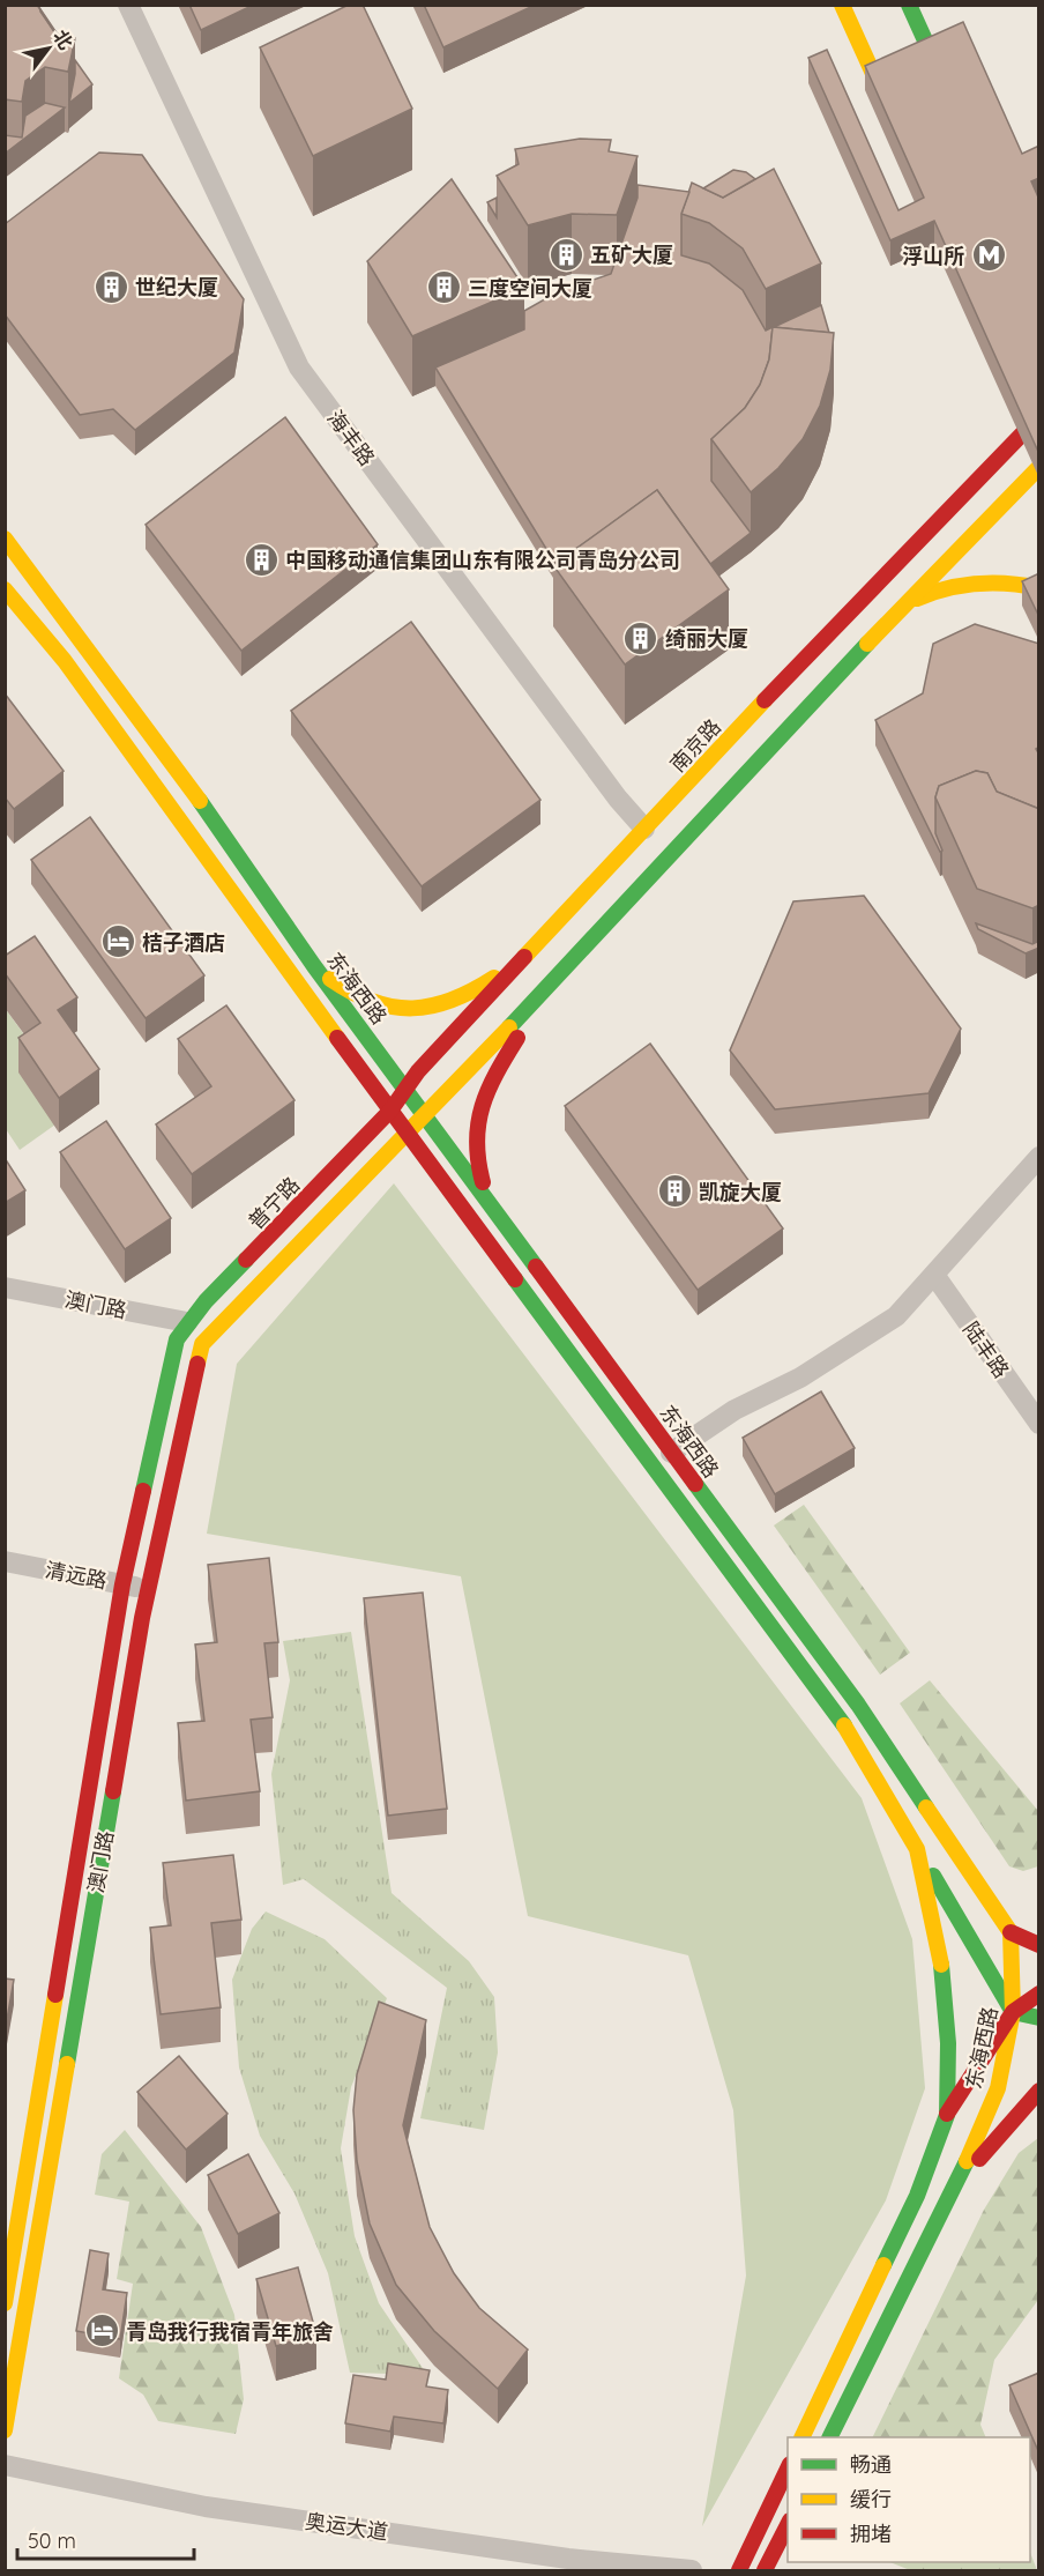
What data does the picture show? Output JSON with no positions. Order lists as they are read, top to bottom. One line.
{"streets":{"main road":["南京路","东海西路","普宁路","澳门路"],"street":["海丰路","陆丰路","清远路","奥运大道"]},"crossings":[["海丰路","南京路"],["南京路","东海西路"],["南京路","普宁路"],["东海西路","普宁路"],["普宁路","澳门路"],["澳门路","清远路"]],"places":{"building":["五矿大厦","世纪大厦","三度空间大厦","中国移动通信集团山东有限公司青岛分公司","绮丽大厦","凯旋大厦"],"metro station":["浮山所"],"hotel":["桔子酒店","青岛我行我宿青年旅舍"]},"legend":["畅通","缓行","拥堵"],"scale_bar":"50 m","north":"top right"}
